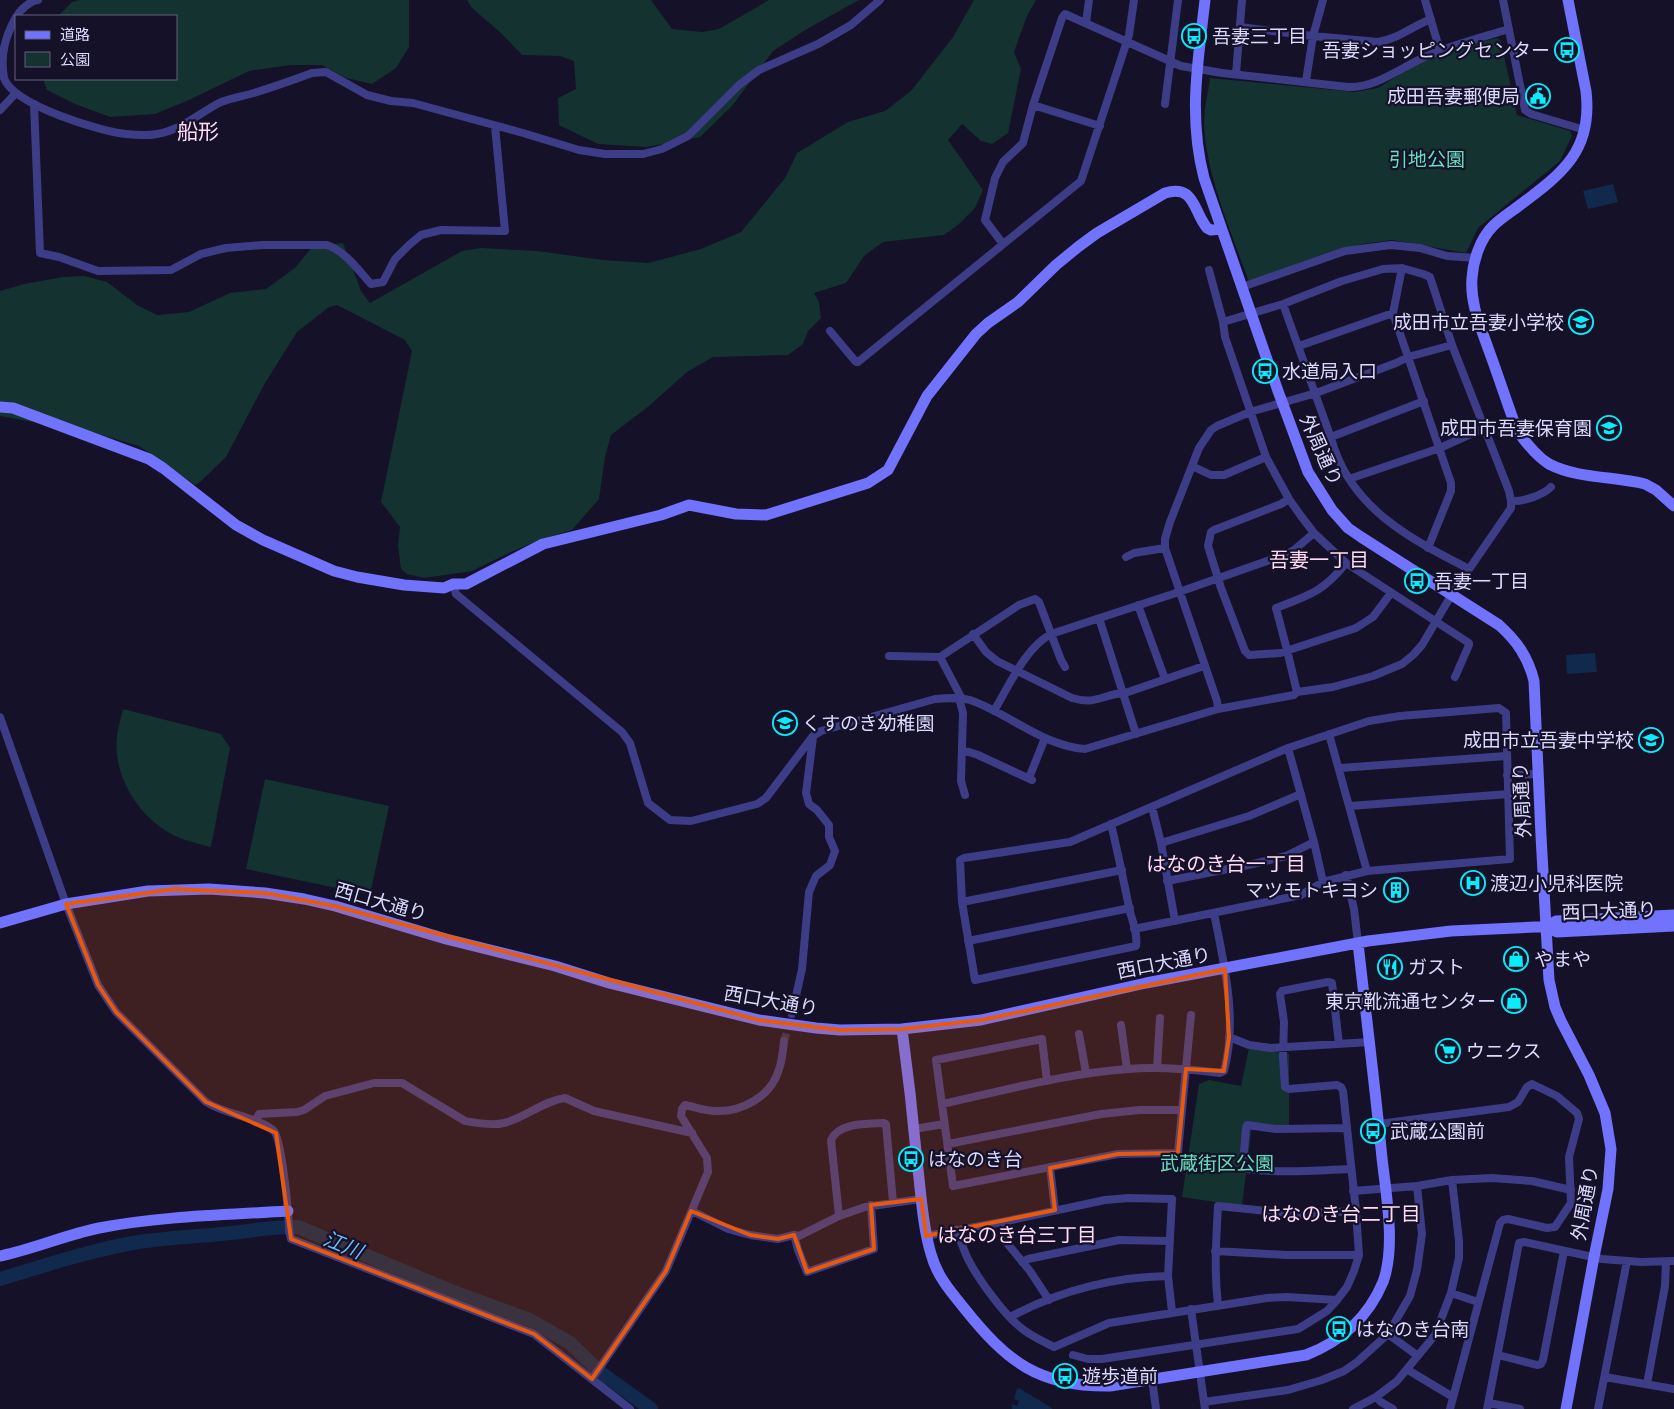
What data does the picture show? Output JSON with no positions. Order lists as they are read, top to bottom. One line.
{"streets":{"street":["外周通り","西口大通り"]},"crossings":[["外周通り","西口大通り"]],"districts":["船形","吾妻一丁目","はなのき台一丁目","はなのき台二丁目","はなのき台三丁目"],"water":["江川"],"parks":["引地公園","武蔵街区公園"],"places":{"bus stop":["吾妻三丁目","吾妻ショッピングセンター","水道局入口","吾妻一丁目","武蔵公園前","はなのき台","はなのき台南","遊歩道前"],"public building":["成田吾妻郵便局"],"school or university":["成田市立吾妻小学校","成田市吾妻保育園","くすのき幼稚園","成田市立吾妻中学校"],"hospital":["渡辺小児科医院"],"building":["マツモトキヨシ"],"shop":["やまや","東京靴流通センター"],"restaurant":["ガスト"],"supermarket":["ウニクス"]},"legend":["道路","公園"]}
